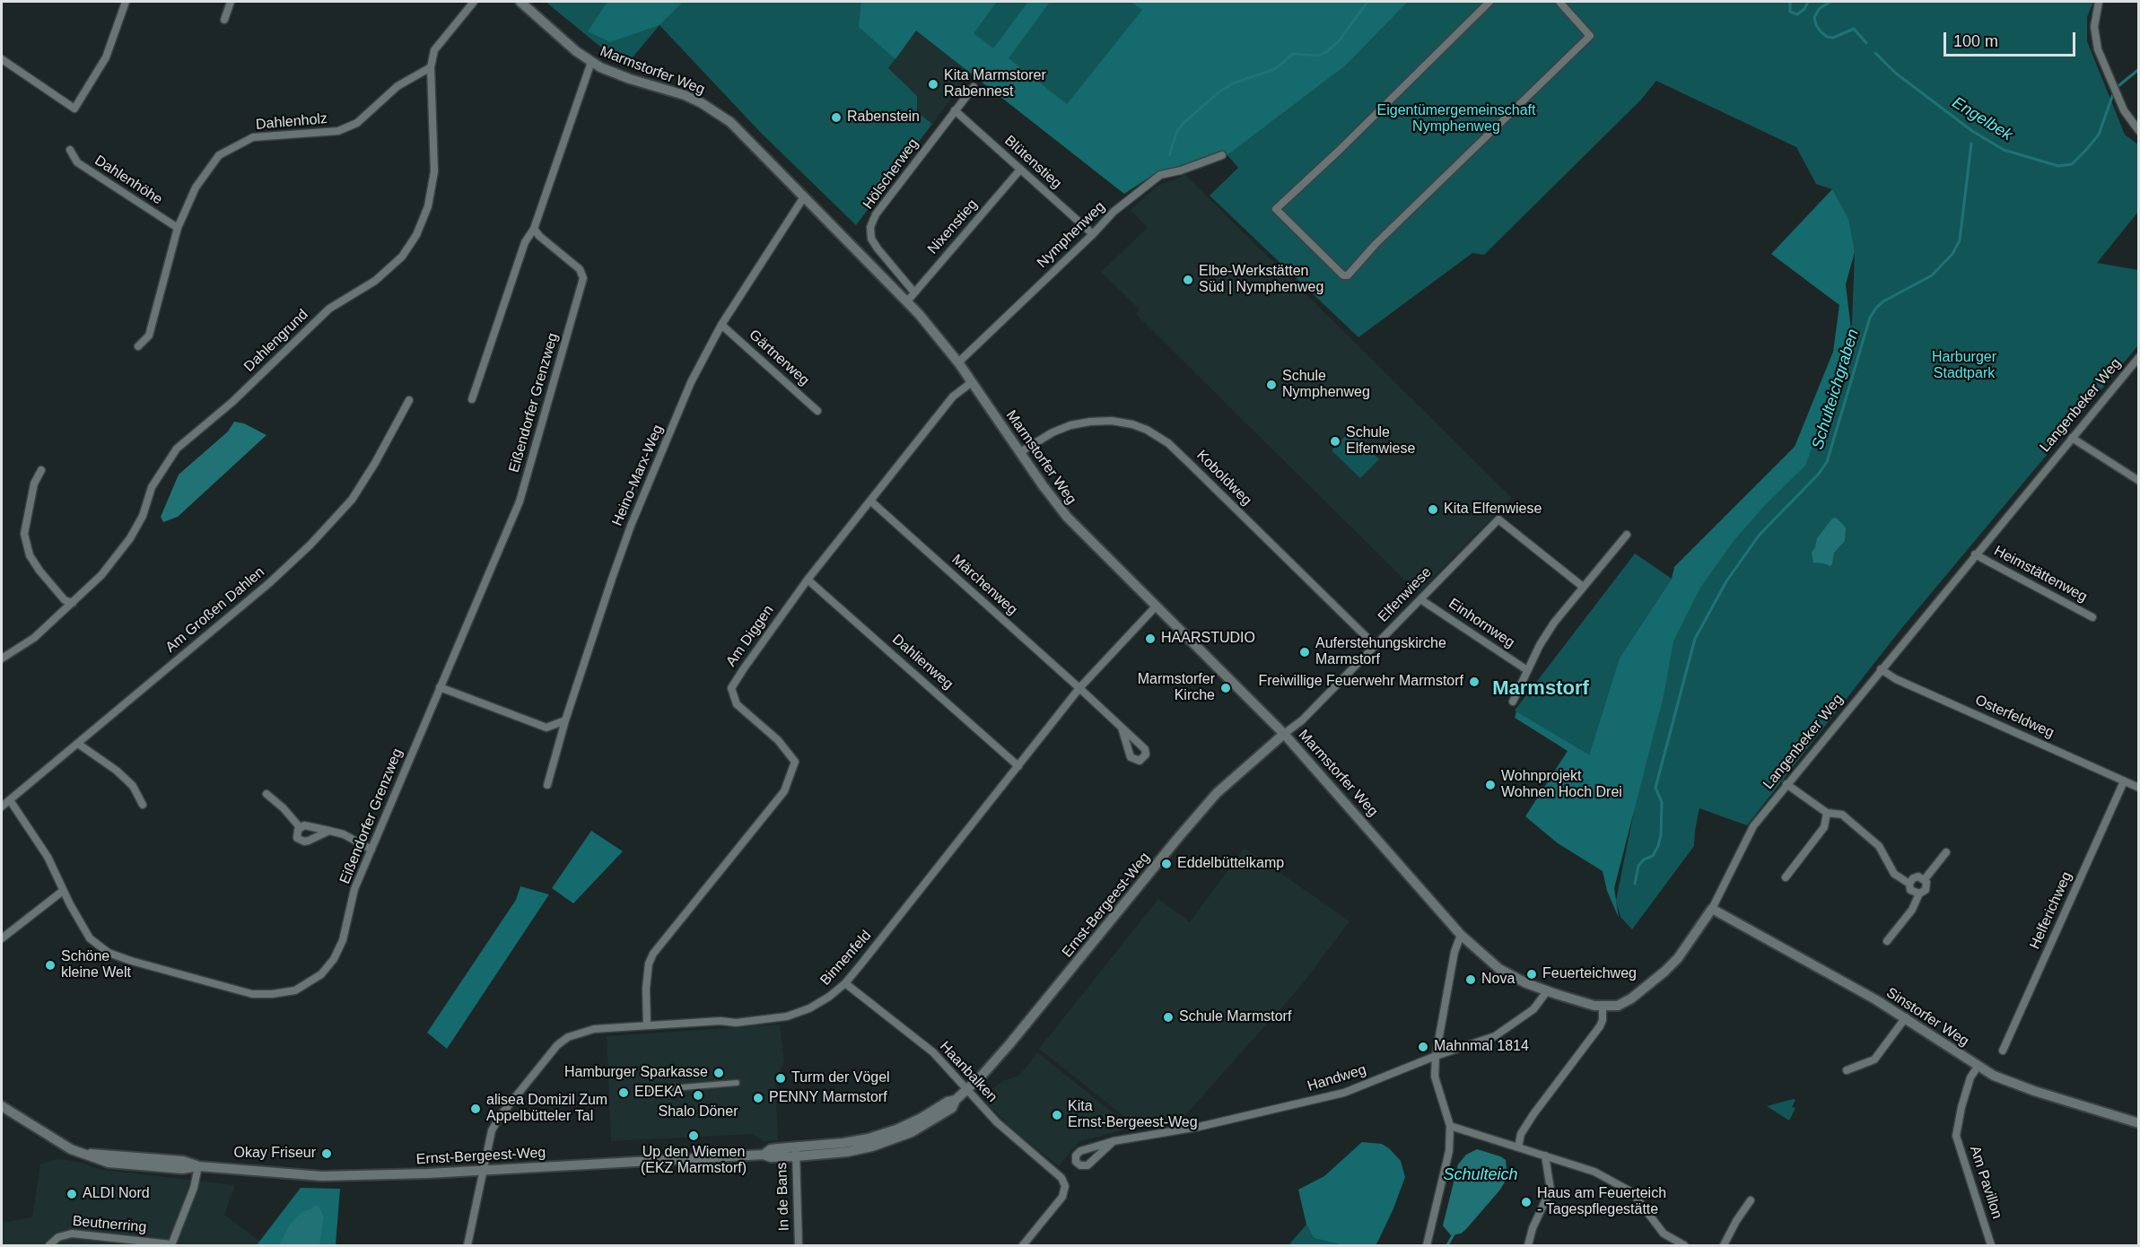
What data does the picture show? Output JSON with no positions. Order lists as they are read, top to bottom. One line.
{"streets":{"street":["Marmstorfer Weg","Dahlenholz","Blütenstieg","Hölscherweg","Dahlenhöhe","Nixenstieg","Nymphenweg","Dahlengrund","Gärtnerweg","Eißendorfer Grenzweg","Langenbeker Weg","Heino-Marx-Weg","Koboldweg","Heimstättenweg","Märchenweg","Elfenwiese","Am Großen Dahlen","Einhornweg","Am Diggen","Dahlienweg","Osterfeldweg","Ernst-Bergeest-Weg","Helferichweg","Binnenfeld","Sinstorfer Weg","Haanbalken","Handweg","Am Pavillon","In de Bans","Beutnerring"]},"crossings":[["Marmstorfer Weg","Nixenstieg"],["Marmstorfer Weg","Nymphenweg"],["Marmstorfer Weg","Langenbeker Weg"],["Marmstorfer Weg","Heino-Marx-Weg"],["Marmstorfer Weg","Koboldweg"],["Marmstorfer Weg","Elfenwiese"],["Marmstorfer Weg","Am Diggen"],["Marmstorfer Weg","Ernst-Bergeest-Weg"],["Marmstorfer Weg","Binnenfeld"],["Marmstorfer Weg","Handweg"],["Dahlenholz","Dahlenhöhe"],["Dahlenholz","Dahlengrund"],["Blütenstieg","Hölscherweg"],["Blütenstieg","Nixenstieg"],["Blütenstieg","Nymphenweg"],["Hölscherweg","Nixenstieg"],["Gärtnerweg","Heino-Marx-Weg"],["Eißendorfer Grenzweg","Am Großen Dahlen"],["Langenbeker Weg","Heimstättenweg"],["Langenbeker Weg","Osterfeldweg"],["Langenbeker Weg","Sinstorfer Weg"],["Koboldweg","Elfenwiese"],["Märchenweg","Am Diggen"],["Märchenweg","Binnenfeld"],["Elfenwiese","Einhornweg"],["Elfenwiese","Ernst-Bergeest-Weg"],["Am Diggen","Dahlienweg"],["Am Diggen","Binnenfeld"],["Dahlienweg","Binnenfeld"],["Osterfeldweg","Helferichweg"],["Ernst-Bergeest-Weg","Binnenfeld"],["Ernst-Bergeest-Weg","Haanbalken"],["Ernst-Bergeest-Weg","In de Bans"],["Ernst-Bergeest-Weg","Beutnerring"],["Binnenfeld","Haanbalken"],["Sinstorfer Weg","Am Pavillon"]],"districts":["Marmstorf"],"water":["Engelbek","Schulteichgraben","Schulteich"],"parks":["Eigentümergemeinschaft Nymphenweg","Harburger Stadtpark"],"places":["Kita Marmstorer Rabennest","Rabenstein","Elbe-Werkstätten Süd | Nymphenweg","Schule Nymphenweg","Schule Elfenwiese","Kita Elfenwiese","HAARSTUDIO","Auferstehungskirche Marmstorf","Freiwillige Feuerwehr Marmstorf","Marmstorfer Kirche","Wohnprojekt Wohnen Hoch Drei","Eddelbüttelkamp","Schöne kleine Welt","Feuerteichweg","Nova","Schule Marmstorf","Mahnmal 1814","Hamburger Sparkasse","Turm der Vögel","EDEKA","Shalo Döner","PENNY Marmstorf","alisea Domizil Zum Appelbütteler Tal","Kita Ernst-Bergeest-Weg","Up den Wiemen (EKZ Marmstorf)","Okay Friseur","ALDI Nord","Haus am Feuerteich - Tagespflegestätte"],"scale_bar":"100 m"}
